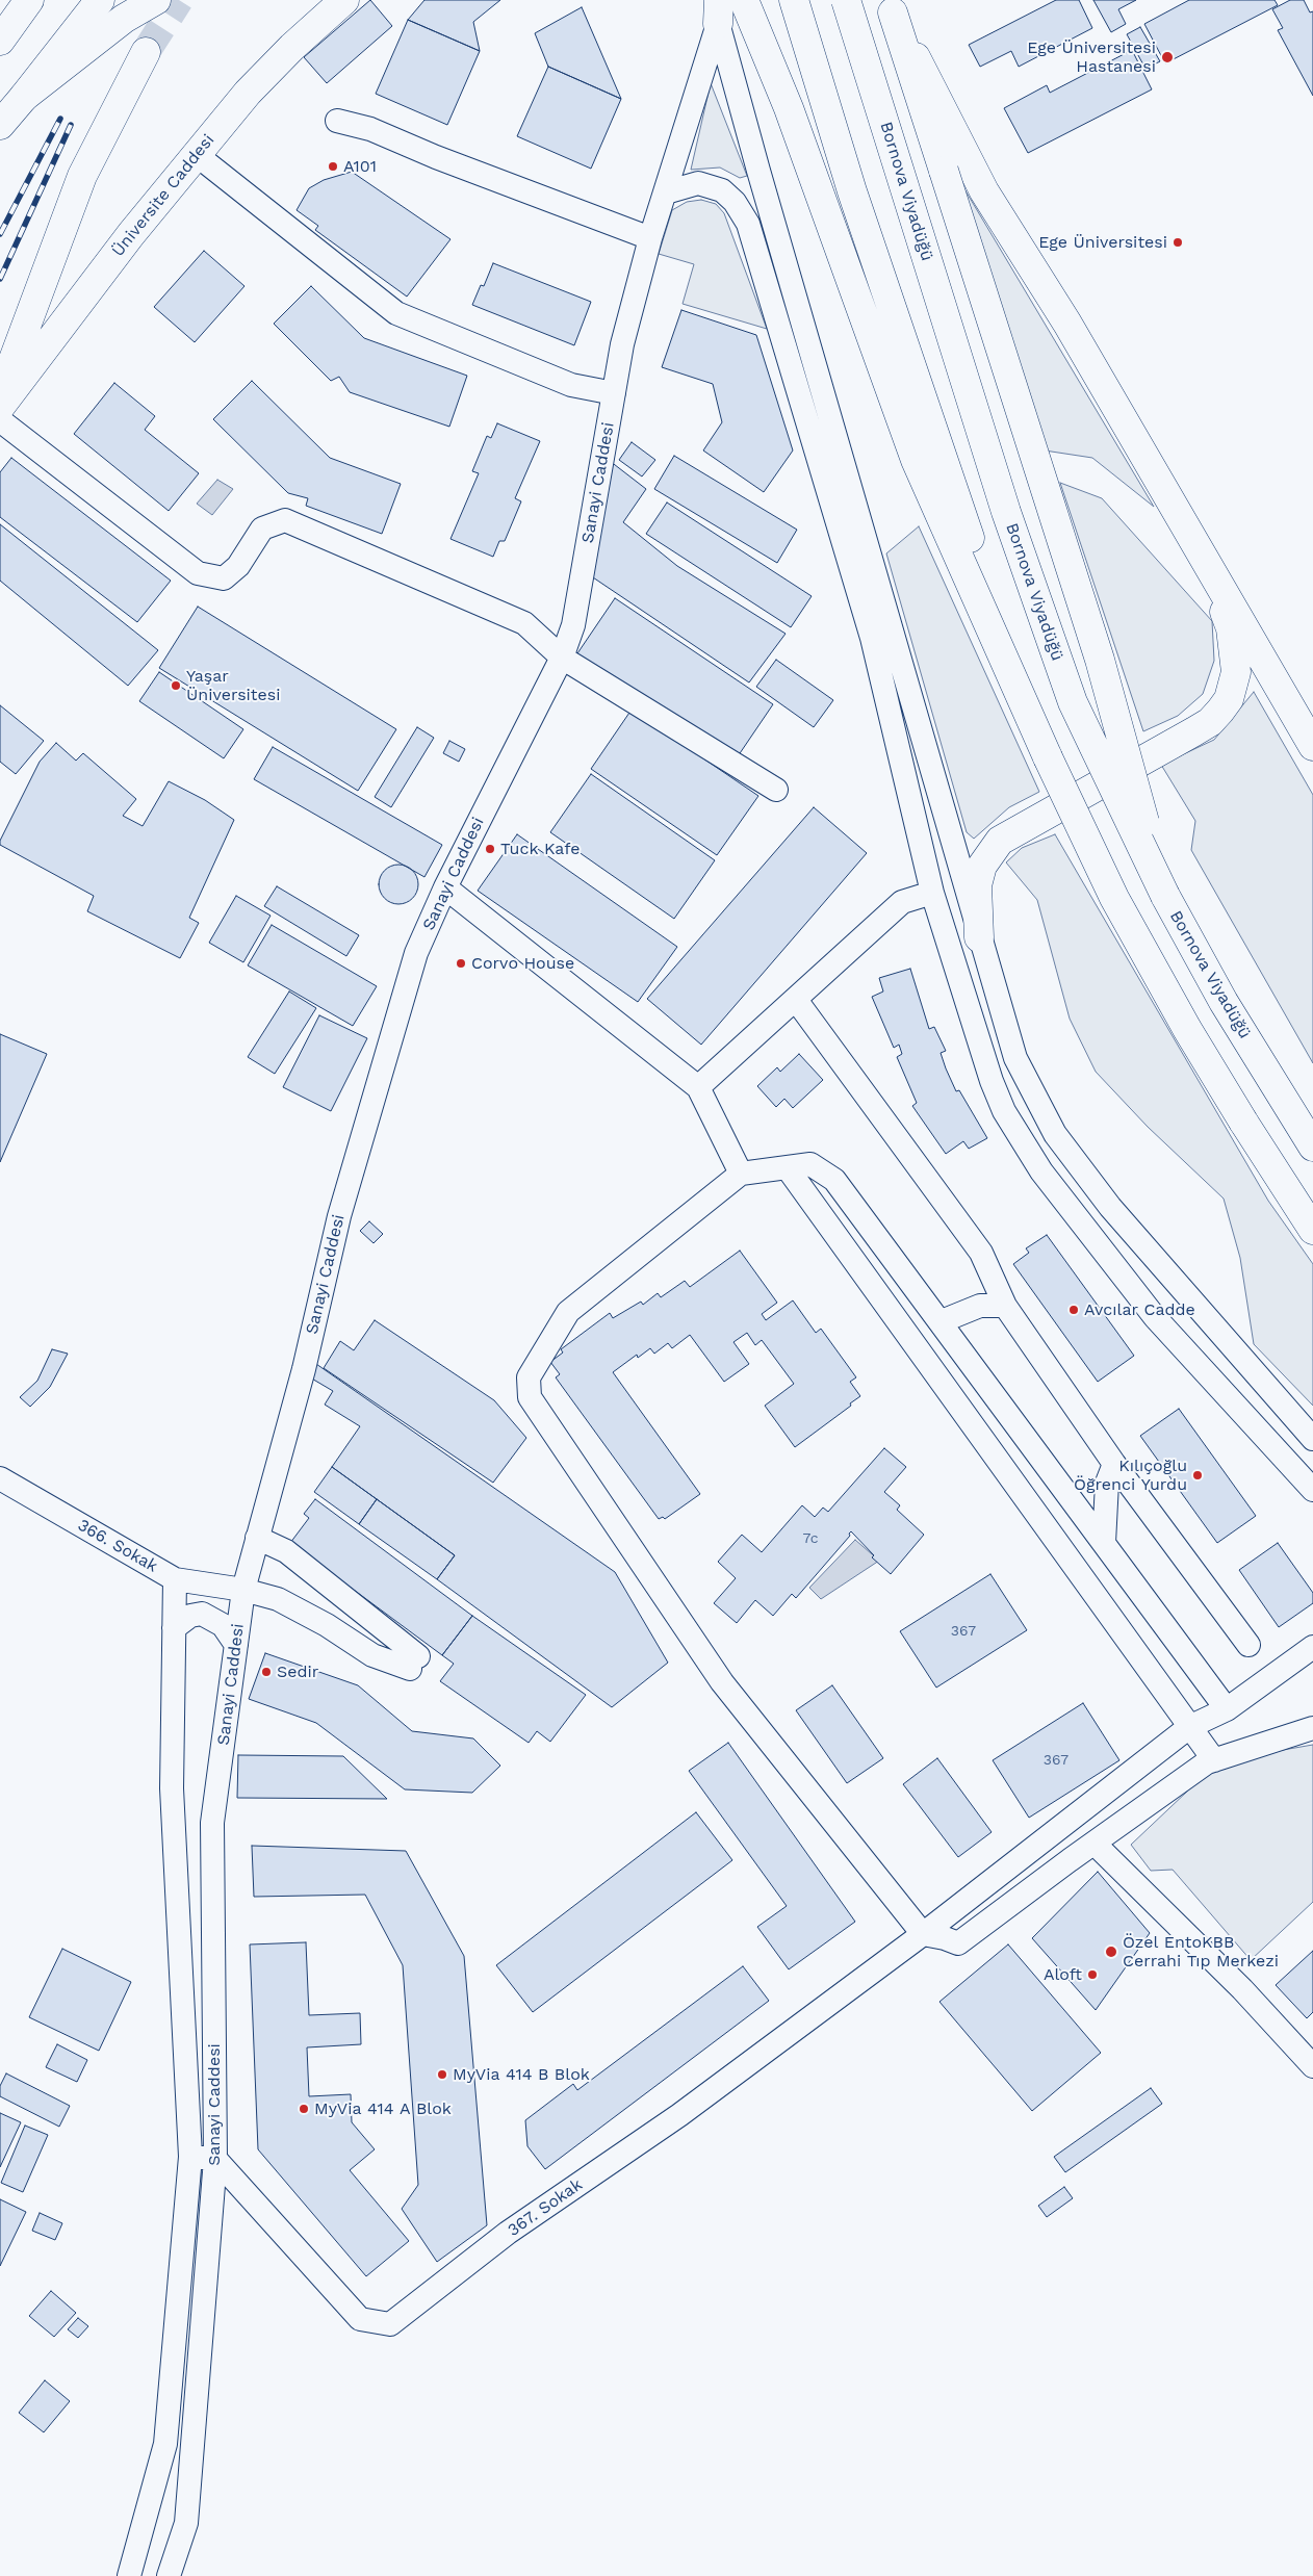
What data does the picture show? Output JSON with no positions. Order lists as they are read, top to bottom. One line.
{"streets":{"main road":["Bornova Viyadüğü","Üniversite Caddesi"],"street":["Sanayi Caddesi","366. Sokak","367. Sokak"]},"crossings":[["Sanayi Caddesi","366. Sokak"],["Sanayi Caddesi","367. Sokak"]],"places":["Ege Üniversitesi Hastanesi","A101","Ege Üniversitesi","Yaşar Üniversitesi","Tuck Kafe","Corvo House","Avcılar Cadde","Kılıçoğlu Öğrenci Yurdu","Sedir","Özel EntoKBB Cerrahi Tıp Merkezi","Aloft","MyVia 414 B Blok","MyVia 414 A Blok"],"house_numbers":["7c","367","367"]}
